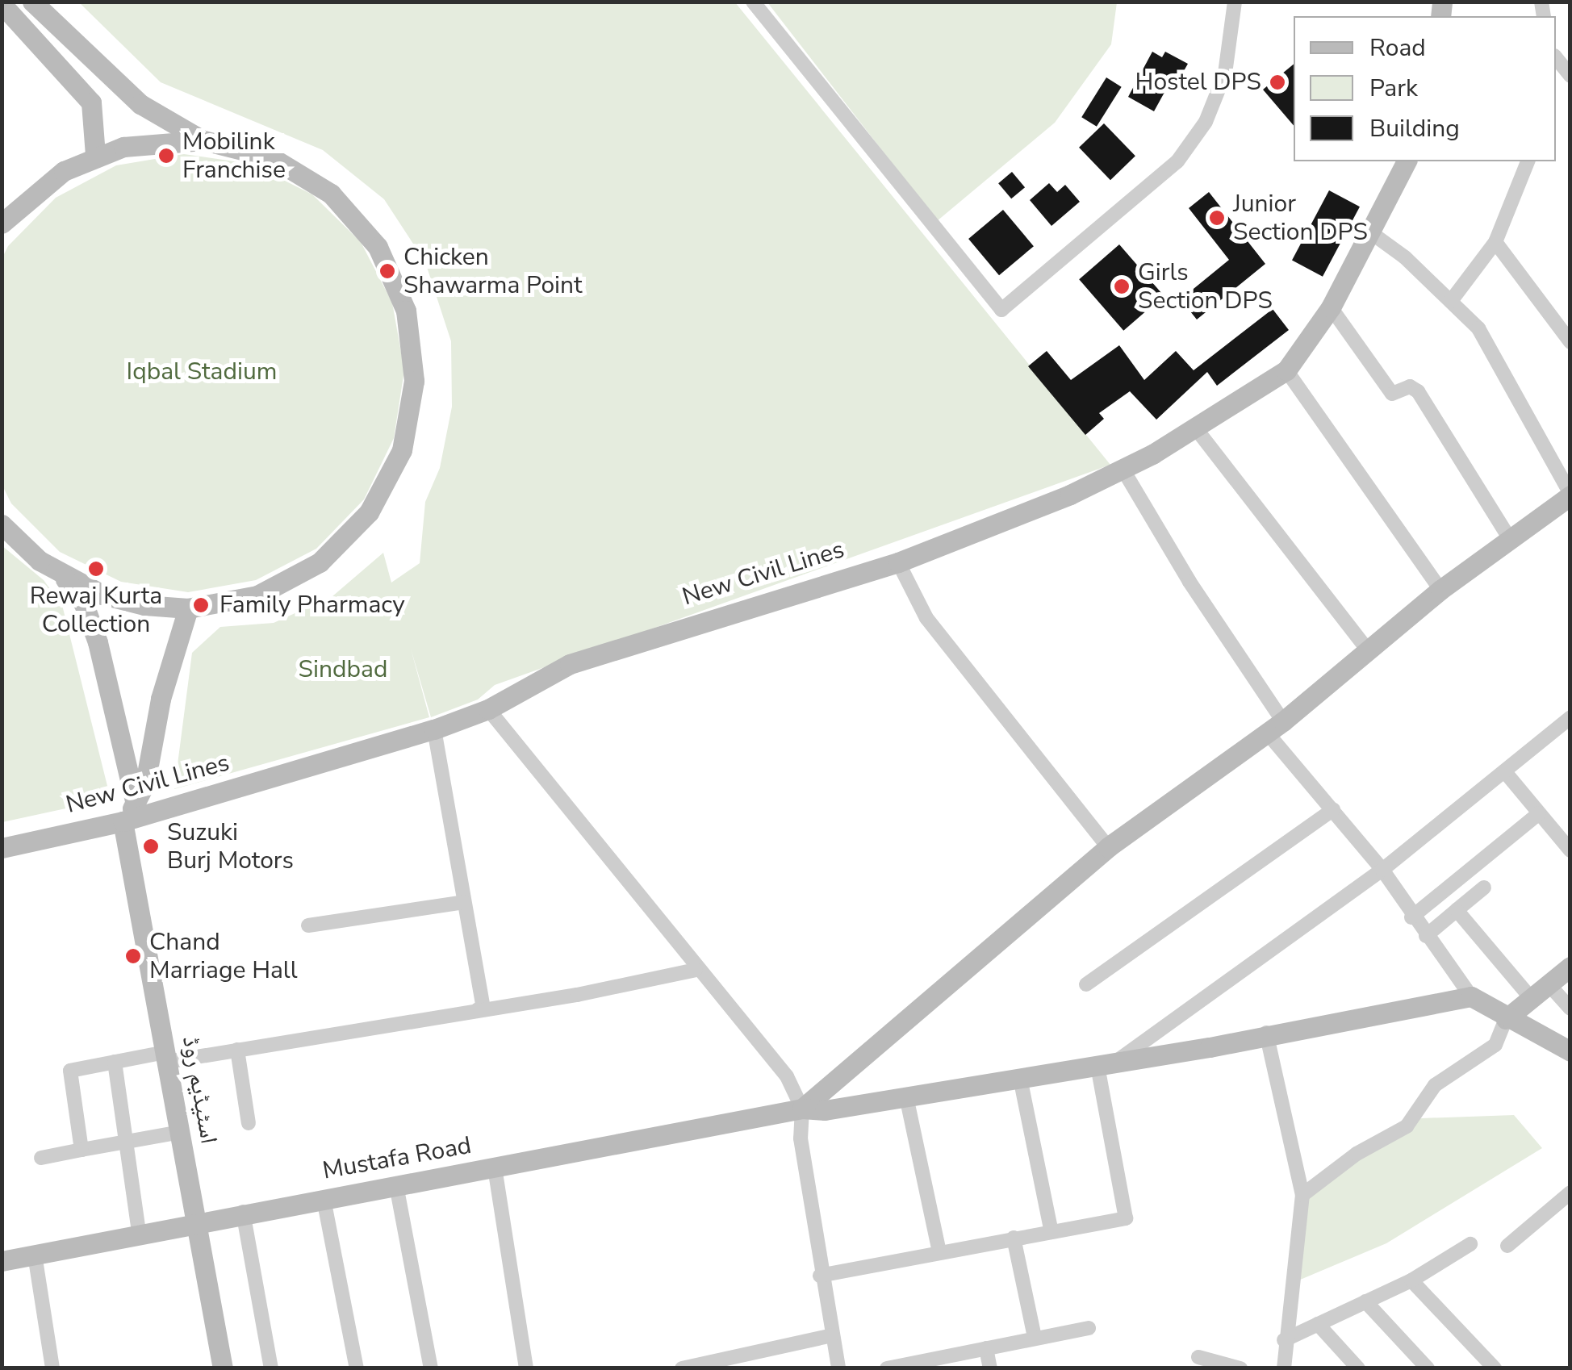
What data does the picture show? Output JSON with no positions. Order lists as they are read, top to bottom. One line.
{"streets":{"street":["New Civil Lines","اسٹیڈیم روڈ","Mustafa Road"]},"crossings":[["New Civil Lines","اسٹیڈیم روڈ"],["اسٹیڈیم روڈ","Mustafa Road"]],"parks":["Iqbal Stadium","Sindbad"],"places":["Hostel DPS","Mobilink Franchise","Junior Section DPS","Chicken Shawarma Point","Girls Section DPS","Rewaj Kurta Collection","Family Pharmacy","Suzuki Burj Motors","Chand Marriage Hall"],"legend":["Road","Park","Building"]}
